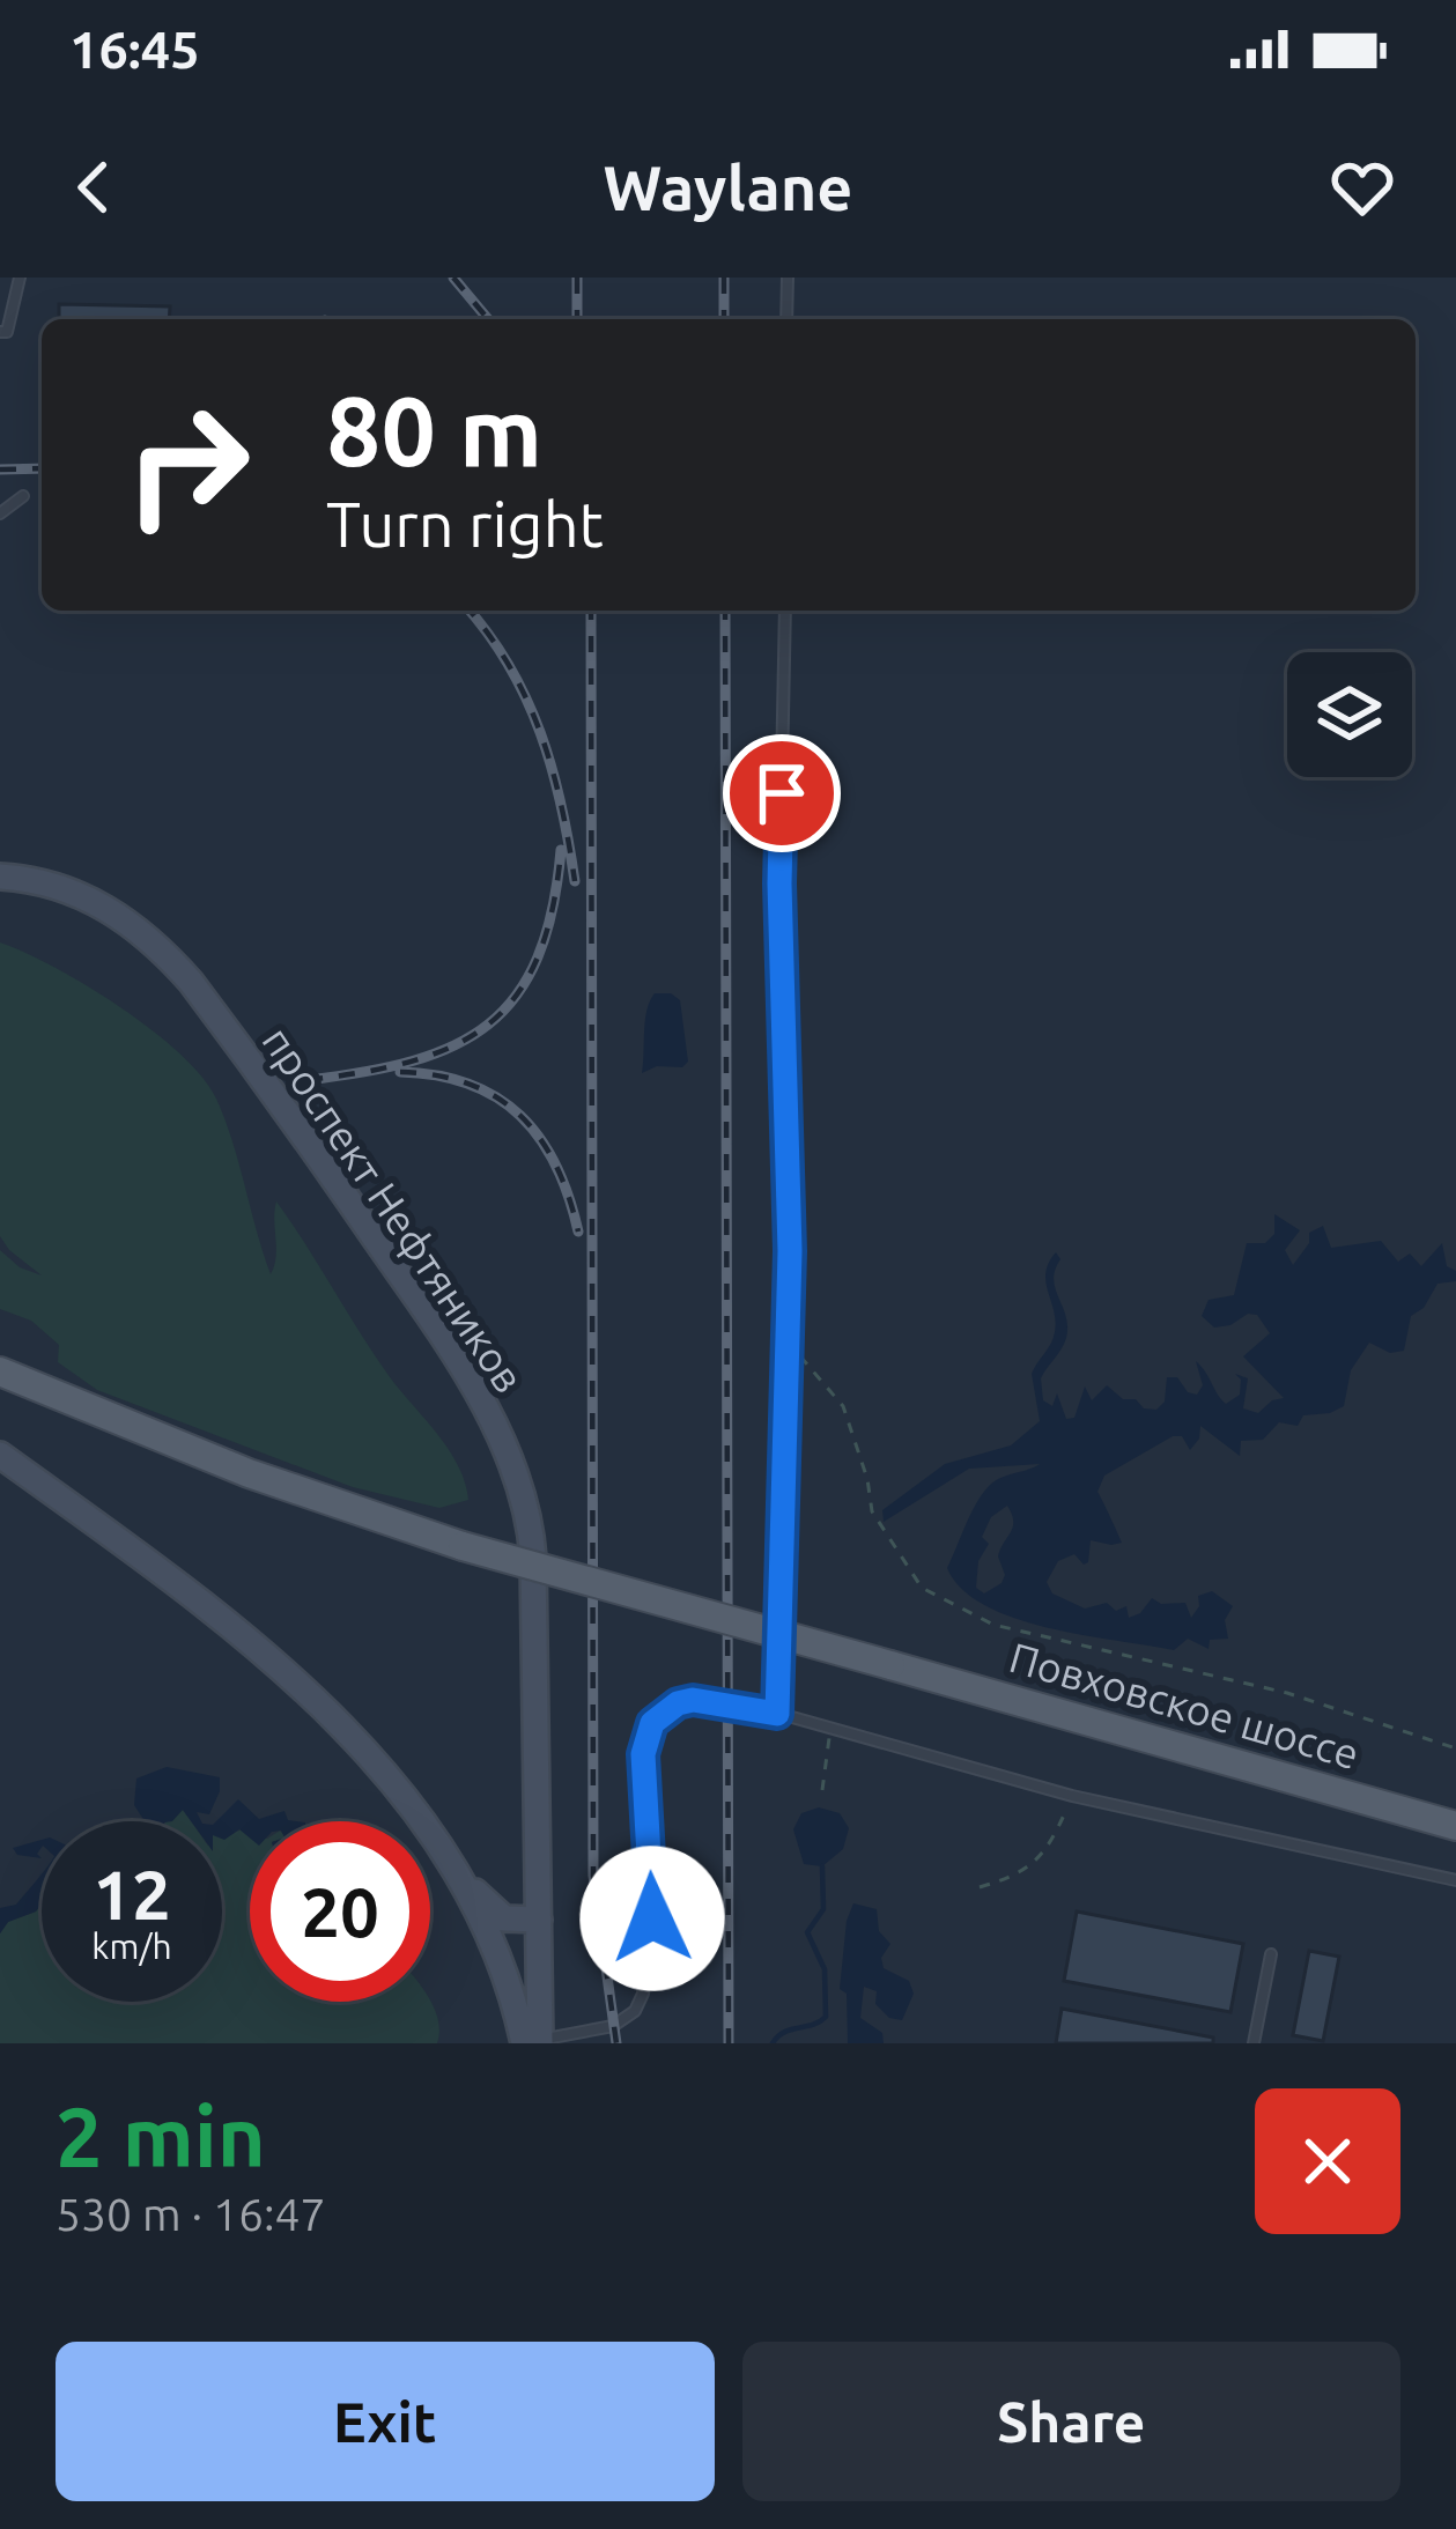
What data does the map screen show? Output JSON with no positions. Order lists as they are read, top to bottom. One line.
{"streets":{"main road":["проспект Нефтяников","Повховское шоссе"]},"page":{"status":"16:45","header":"Waylane","turn":["80 m","Turn right"],"speed":"12 km/h","limit":"20","heading":["2 min","530 m · 16:47"],"buttons":["Exit","Share"]}}
